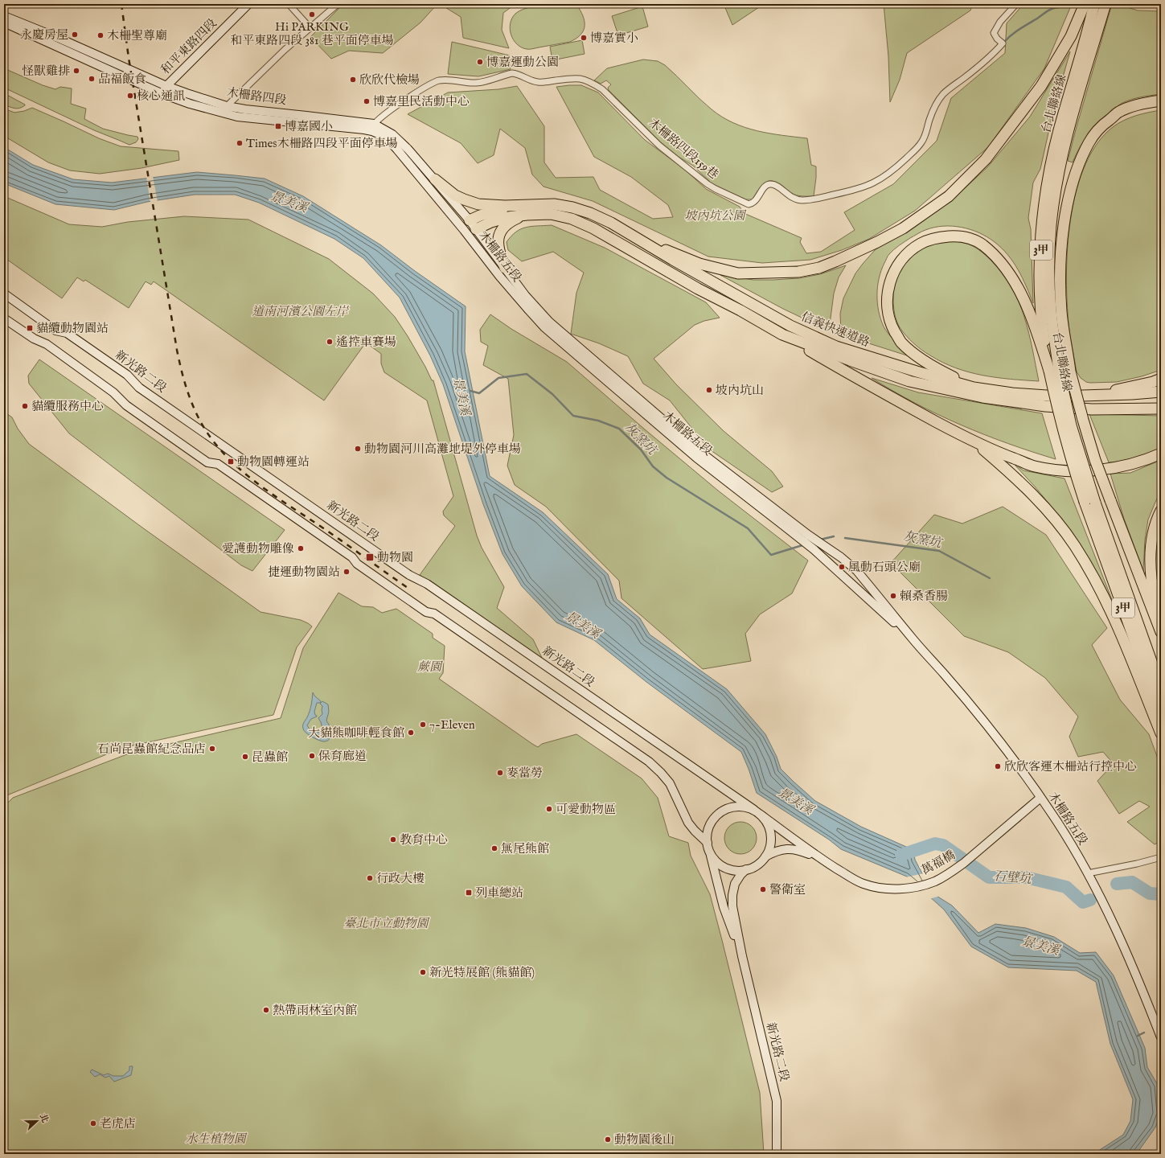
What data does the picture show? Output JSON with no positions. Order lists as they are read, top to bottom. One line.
{"streets":{"highway":["台北聯絡線","3甲","信義快速道路"],"street":["和平東路四段","木柵路四段","木柵路四段159巷","木柵路五段","新光路二段","萬福橋"]},"crossings":[["和平東路四段","木柵路四段"],["木柵路四段","木柵路四段159巷"],["木柵路四段","木柵路五段"],["木柵路五段","萬福橋"],["新光路二段","萬福橋"]],"water":["景美溪","灰窯坑","石壁坑"],"parks":["坡內坑公園","道南河濱公園左岸","蕨園","臺北市立動物園","水生植物園"],"places":{"other":["Hi PARKING 和平東路四段 381 巷平面停車場","永慶房屋","木柵聖尊廟","博嘉實小","博嘉運動公園","怪獸雞排","品福飯食","欣欣代檢場","核心通訊","博嘉里民活動中心","Times木柵路四段平面停車場","遙控車賽場","坡內坑山","貓纜服務中心","動物園河川高灘地堤外停車場","愛護動物雕像","風動石頭公廟","捷運動物園站","賴桑香腸","7-Eleven","大貓熊咖啡輕食館","石尚昆蟲館紀念品店","保育廊道","昆蟲館","欣欣客運木柵站行控中心","麥當勞","可愛動物區","教育中心","無尾熊館","行政大樓","警衛室","新光特展館 (熊貓館)","熱帶雨林室內館","老虎店","動物園後山"],"transit":["博嘉國小","貓纜動物園站","動物園轉運站","動物園","列車總站"]},"north":"right"}
